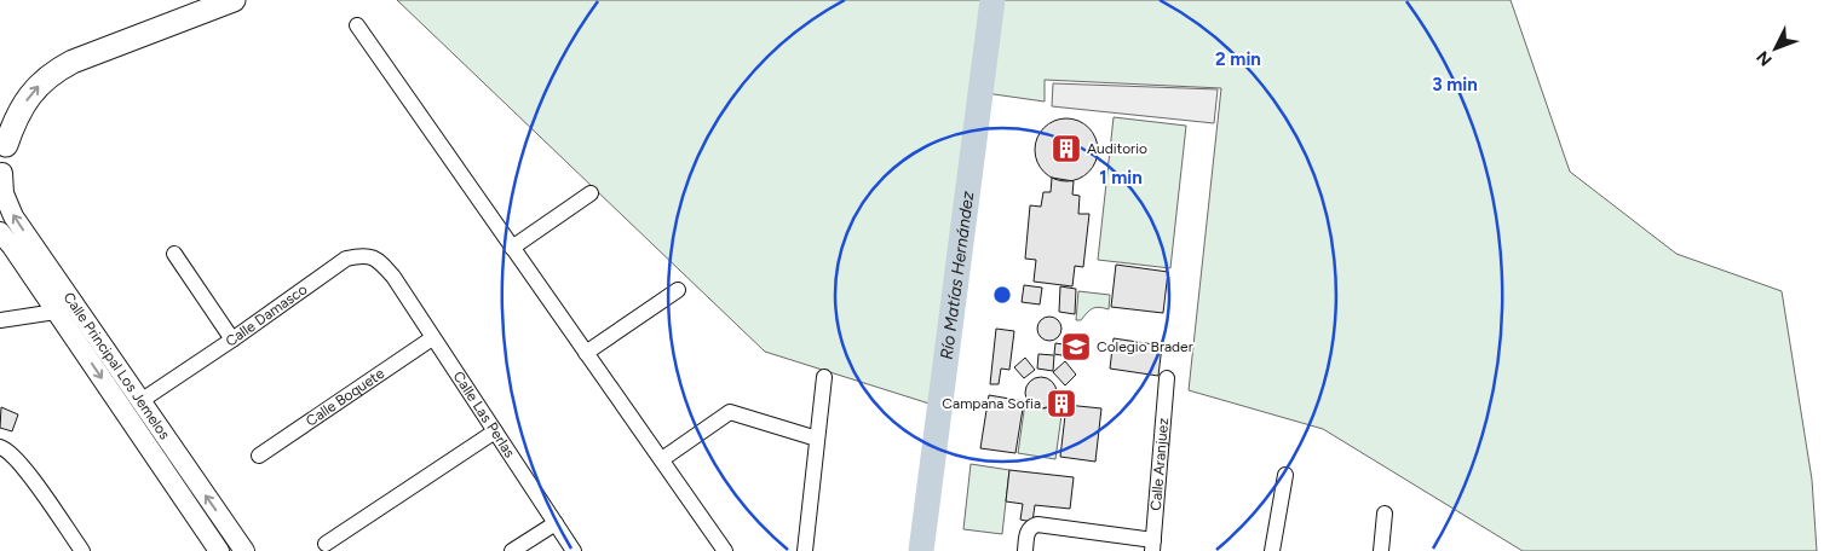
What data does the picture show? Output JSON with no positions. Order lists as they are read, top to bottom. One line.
{"streets":{"main road":["Calle Principal Los Jemelos"],"street":["Calle Damasco","Calle Boquete","Calle Las Perlas","Calle Aranjuez"]},"crossings":[["Calle Damasco","Calle Principal Los Jemelos"],["Calle Damasco","Calle Las Perlas"],["Calle Boquete","Calle Las Perlas"]],"water":["Río Matías Hernández"],"places":{"building":["Auditorio","Campana Sofia"],"school or university":["Colegio Brader"]},"north":"bottom left","rings":["2 min","3 min","1 min"]}
